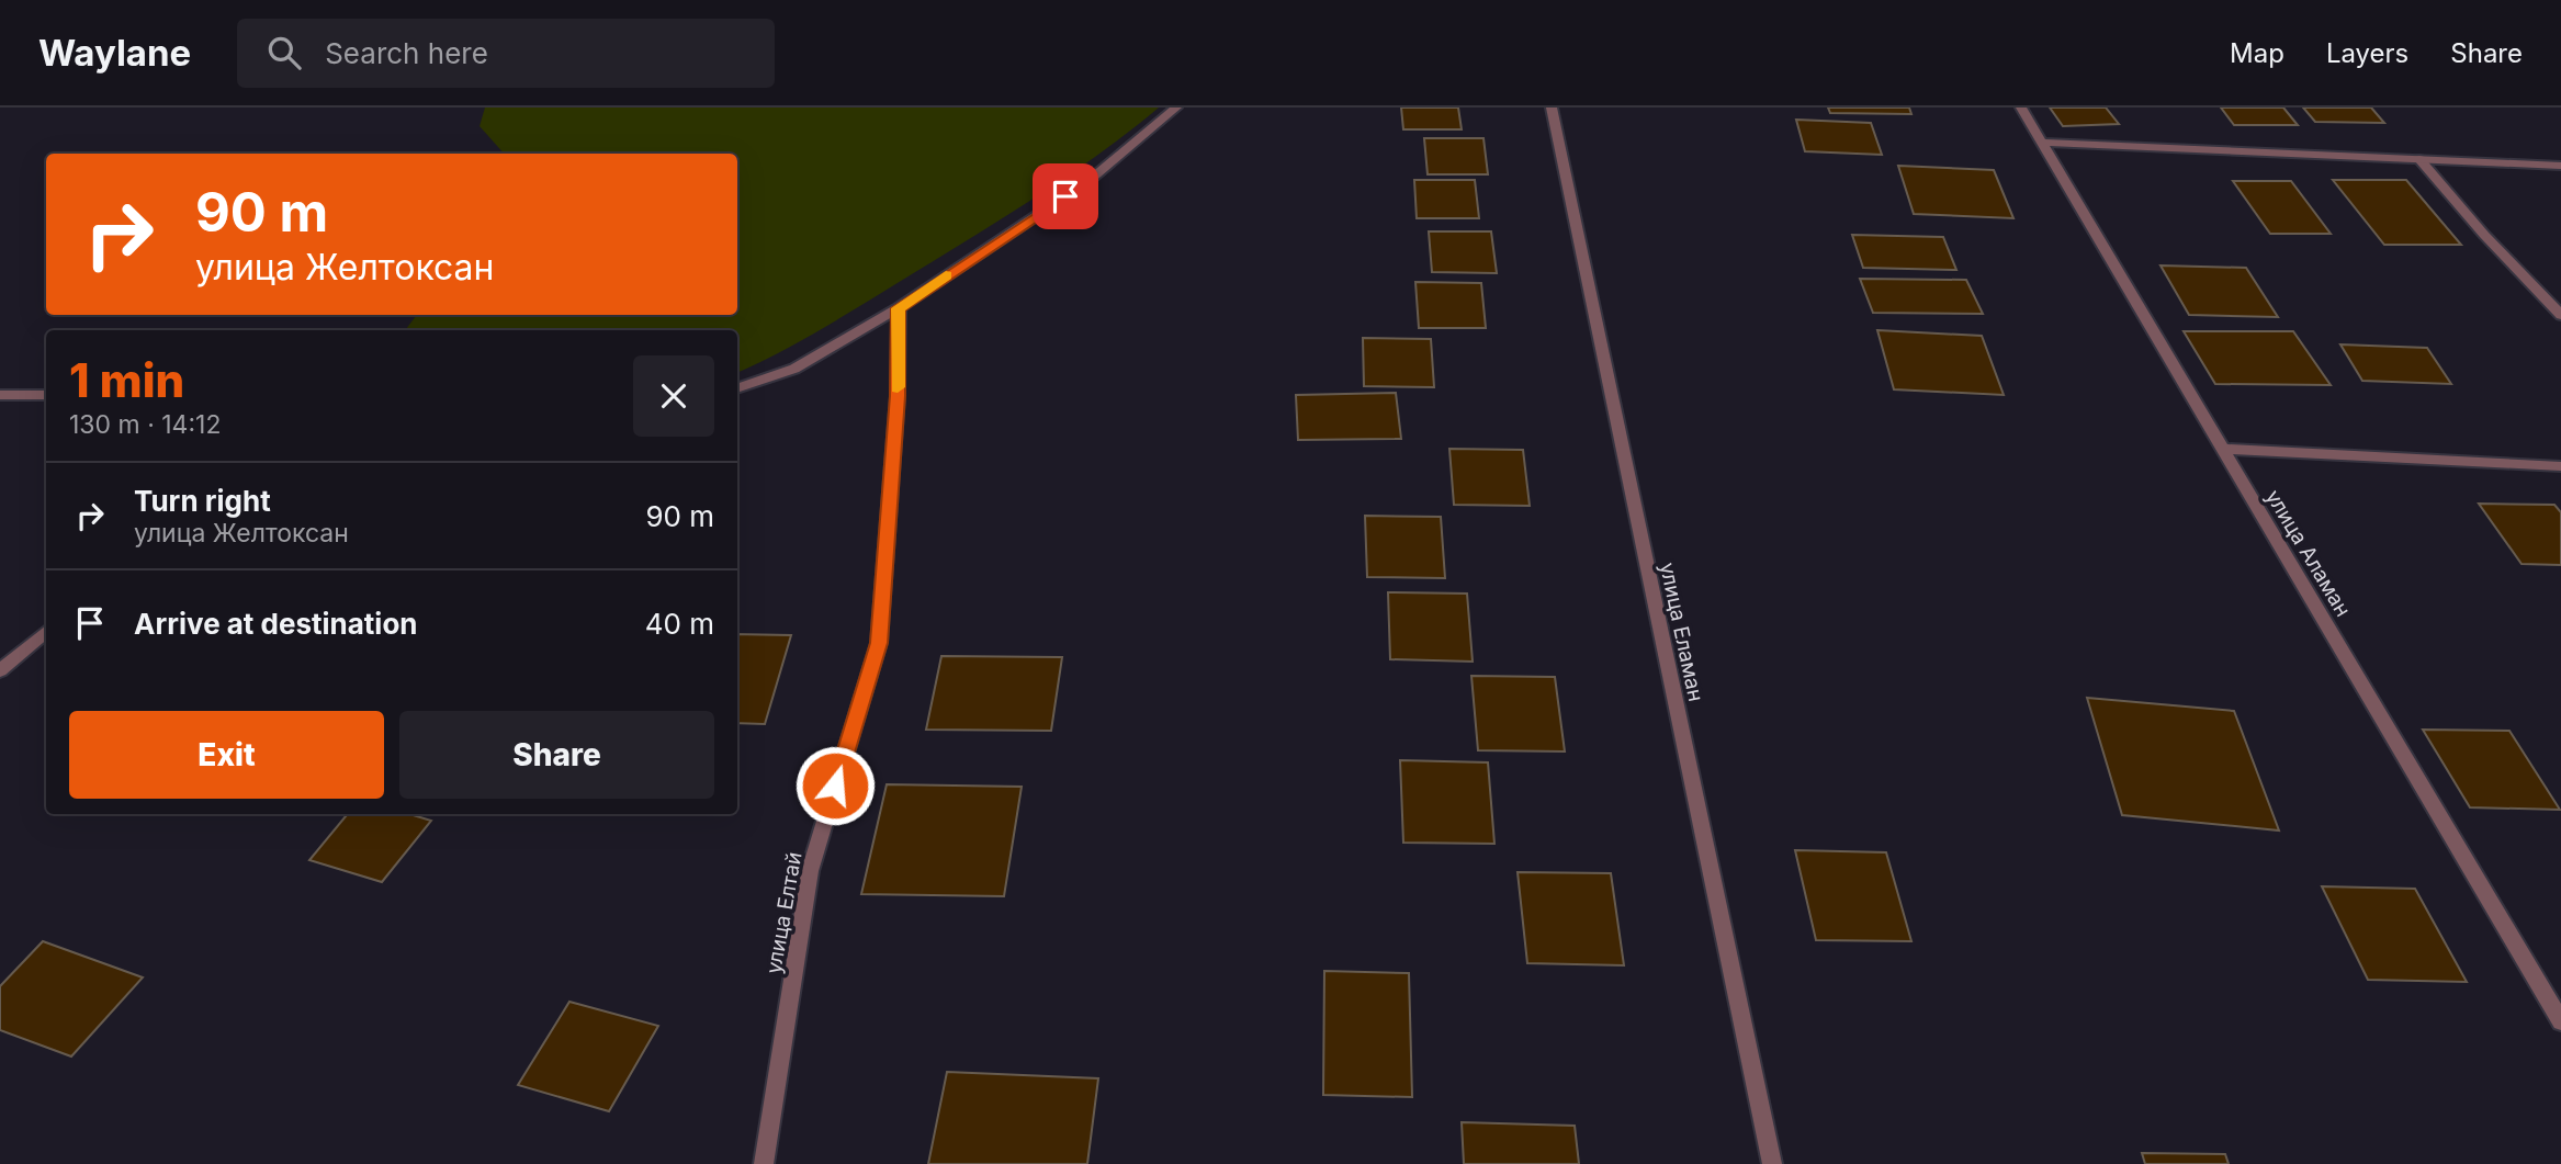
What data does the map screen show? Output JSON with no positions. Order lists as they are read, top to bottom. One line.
{"streets":{"street":["улица Аламан","улица Еламан","улица Елтай"]},"page":{"header":"Waylane","search":"Search here","nav":["Map","Layers","Share"],"turn":["90 m","улица Желтоксан"],"heading":["1 min","130 m · 14:12"],"list":[{"name":"Turn right","note":"улица Желтоксан","value":"90 m"},{"name":"Arrive at destination","value":"40 m"}],"buttons":["Exit","Share"]}}
